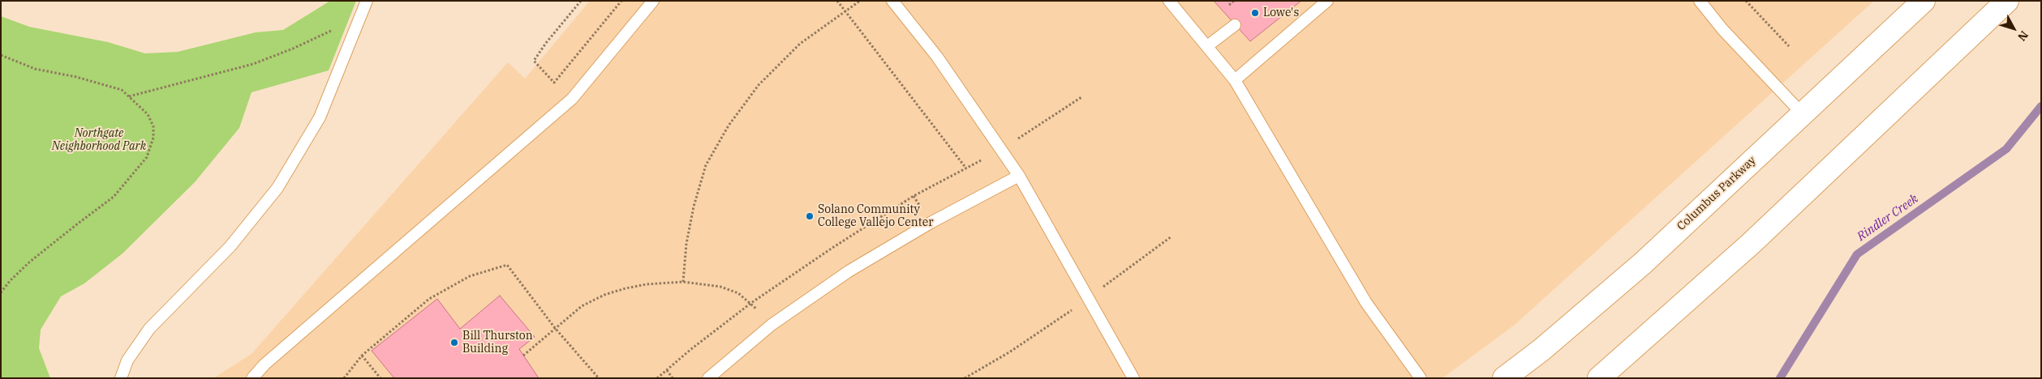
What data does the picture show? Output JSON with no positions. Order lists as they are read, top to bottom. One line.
{"streets":{"main road":["Columbus Parkway"]},"water":["Rindler Creek"],"parks":["Northgate Neighborhood Park"],"places":["Lowe's","Solano Community College Vallejo Center","Bill Thurston Building"],"north":"bottom right"}
